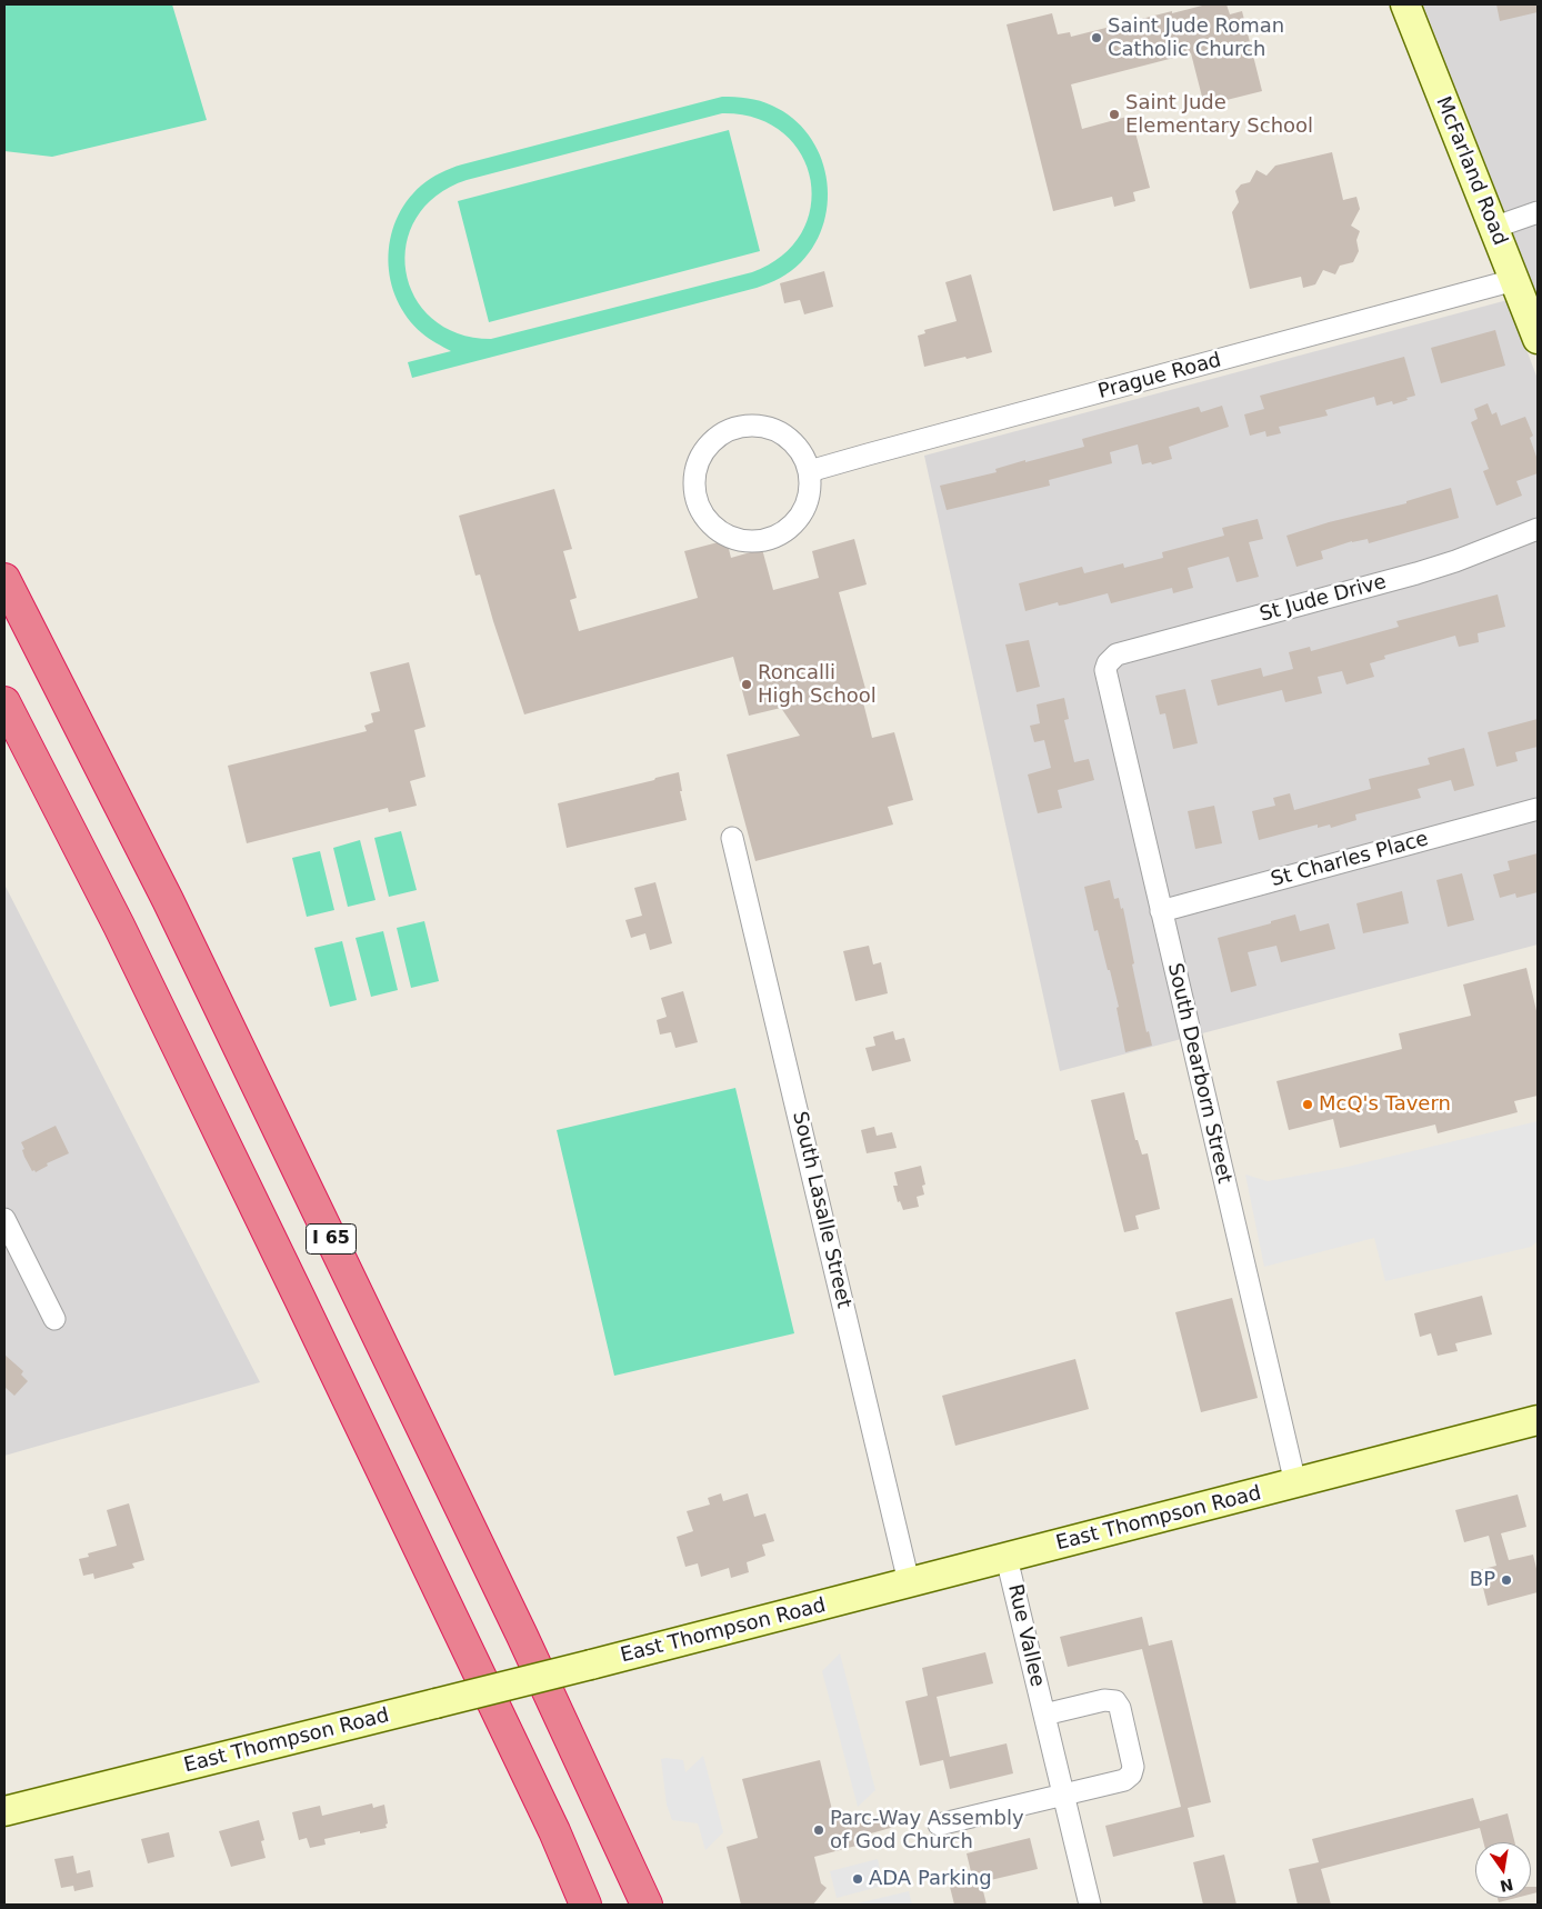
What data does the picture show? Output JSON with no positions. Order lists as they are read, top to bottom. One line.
{"streets":{"highway":["I 65"],"main road":["McFarland Road","East Thompson Road"],"street":["Prague Road","St Jude Drive","St Charles Place","South Dearborn Street","South Lasalle Street","Rue Vallee"]},"crossings":[["McFarland Road","Prague Road"],["St Jude Drive","South Dearborn Street"],["St Charles Place","South Dearborn Street"],["South Dearborn Street","East Thompson Road"],["South Lasalle Street","East Thompson Road"],["East Thompson Road","Rue Vallee"]],"places":["Saint Jude Roman Catholic Church","Saint Jude Elementary School","Roncalli High School","McQ's Tavern","BP","Parc-Way Assembly of God Church","ADA Parking"],"north":"bottom"}
